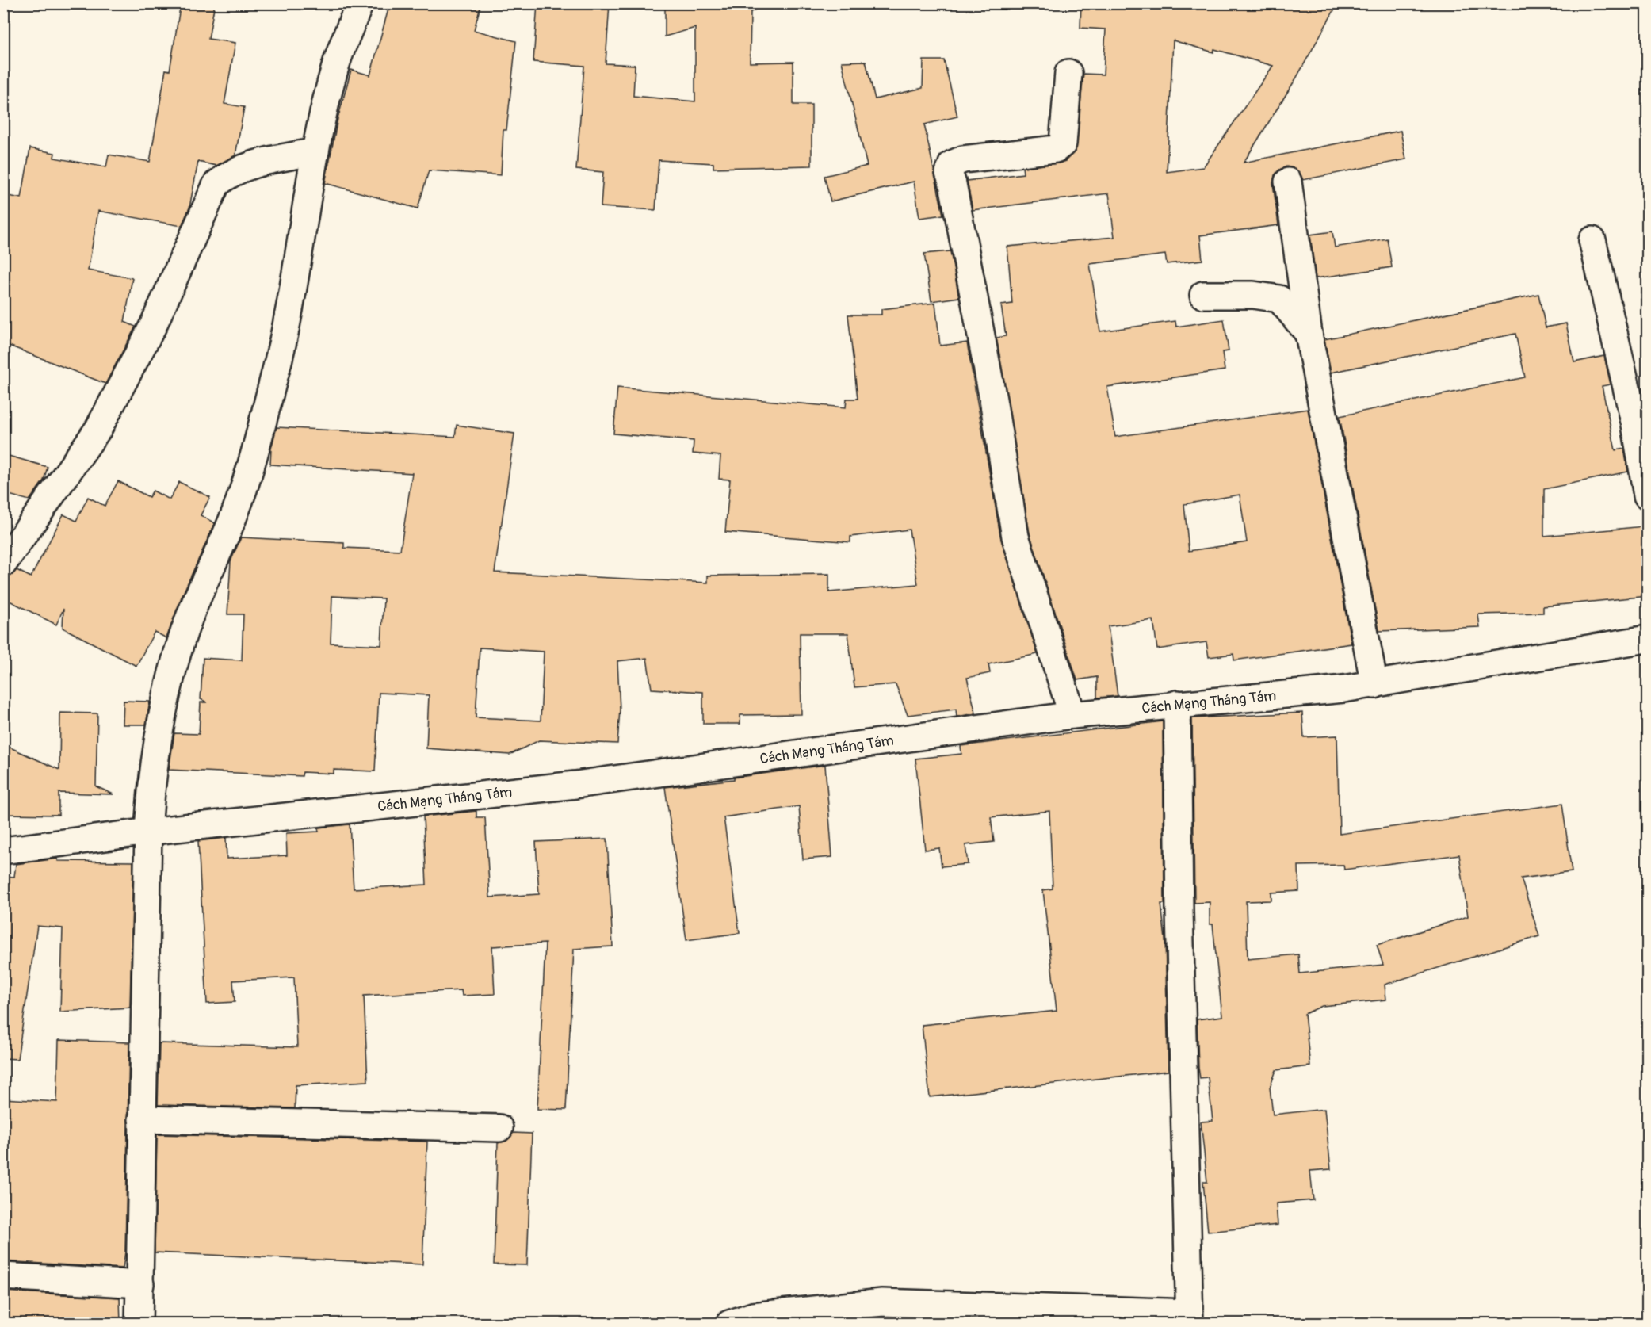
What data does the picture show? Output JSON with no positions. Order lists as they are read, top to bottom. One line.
{"streets":{"street":["Cách Mạng Tháng Tám"]}}
